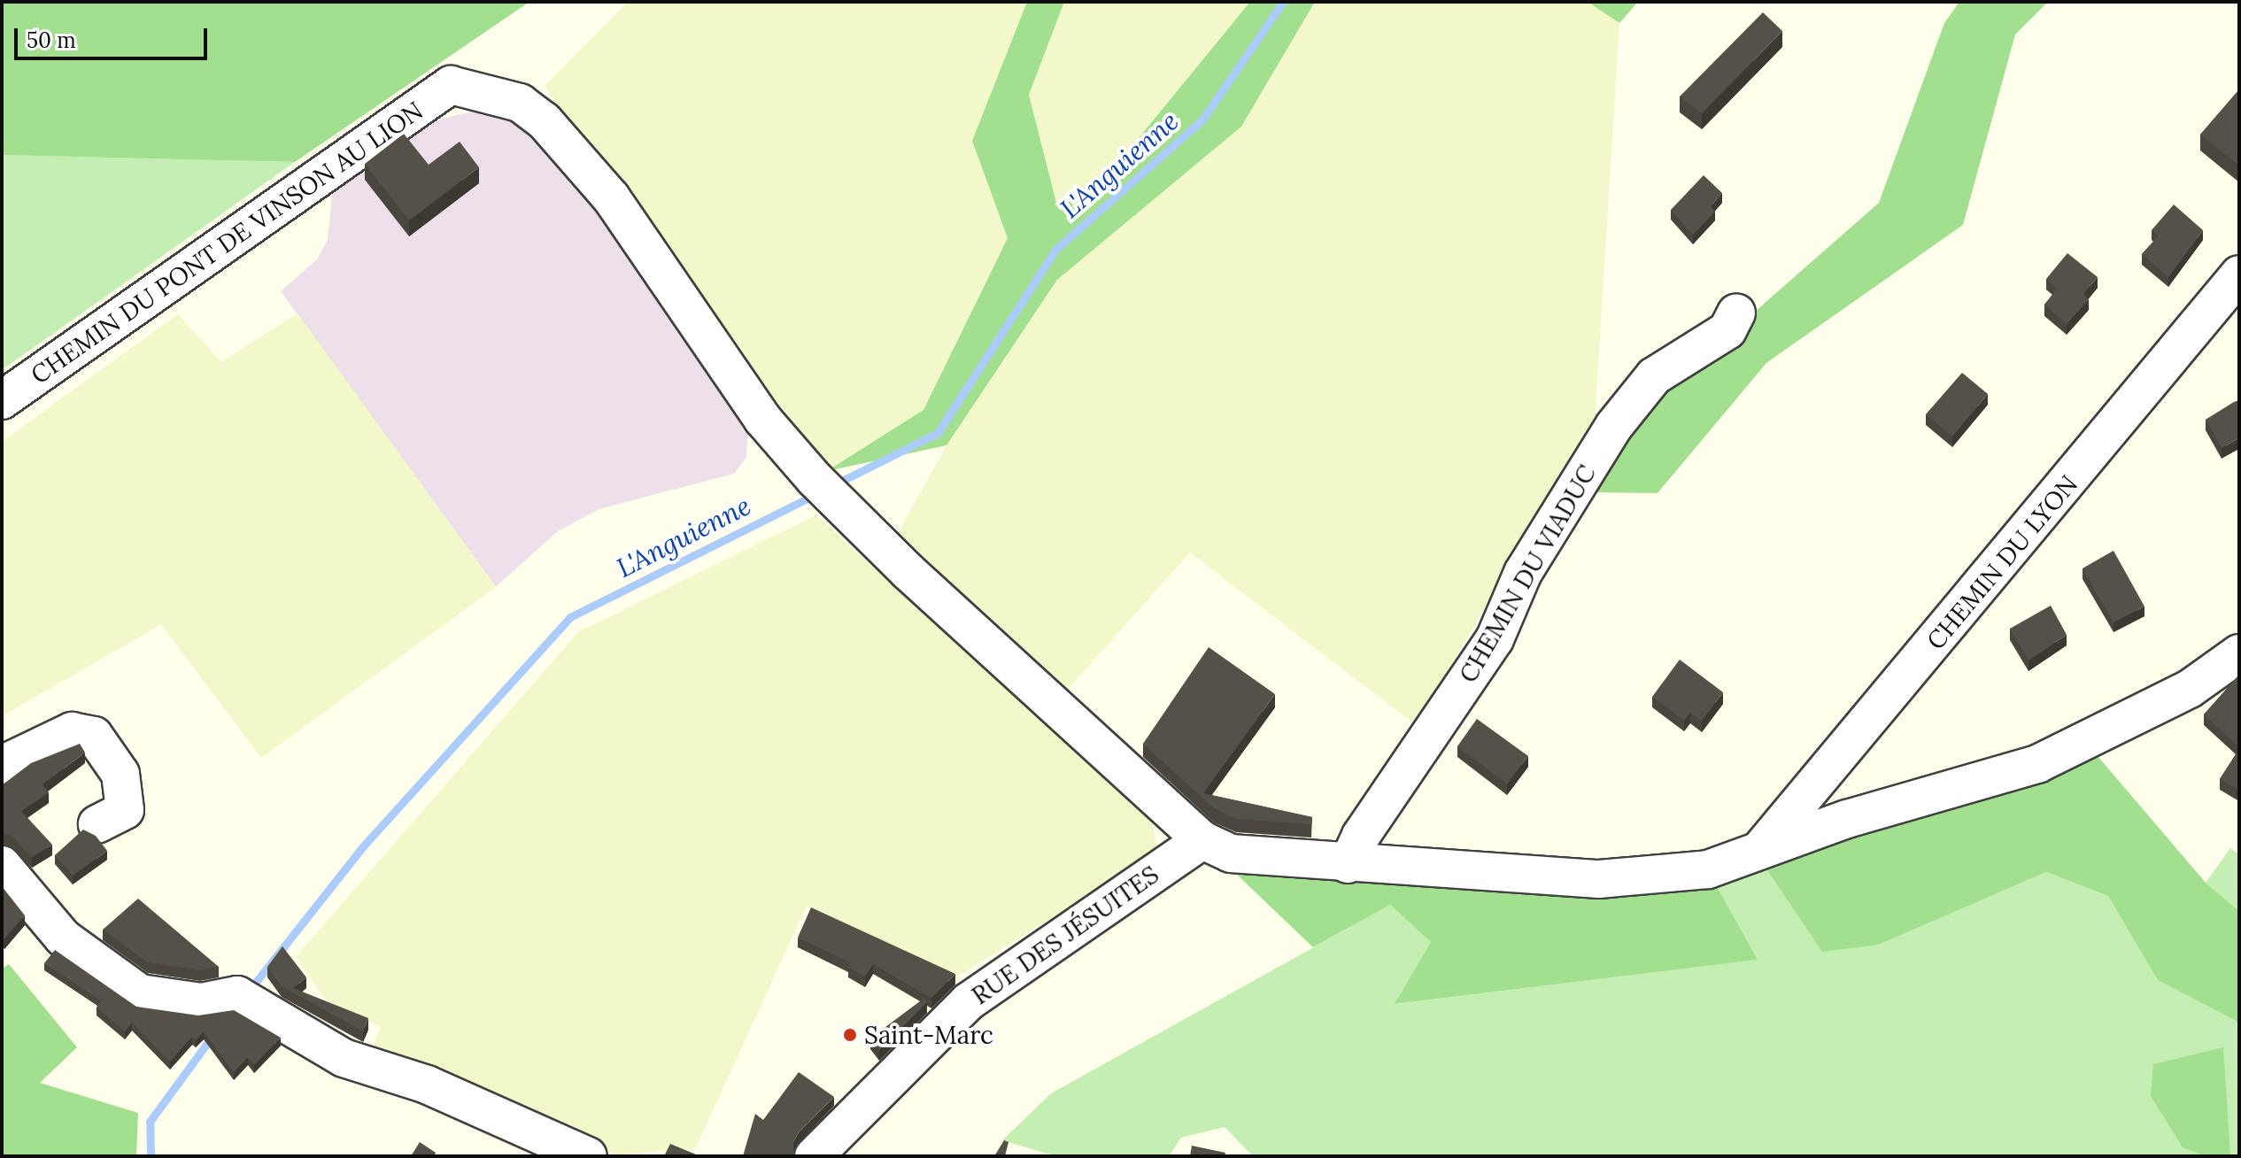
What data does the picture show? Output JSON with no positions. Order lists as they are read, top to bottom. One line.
{"streets":{"street":["CHEMIN DU PONT DE VINSON AU LION","CHEMIN DU LYON","CHEMIN DU VIADUC","RUE DES JÉSUITES"]},"crossings":[["CHEMIN DU PONT DE VINSON AU LION","RUE DES JÉSUITES"]],"water":["L'Anguienne"],"places":["Saint-Marc"],"scale_bar":"50 m"}
